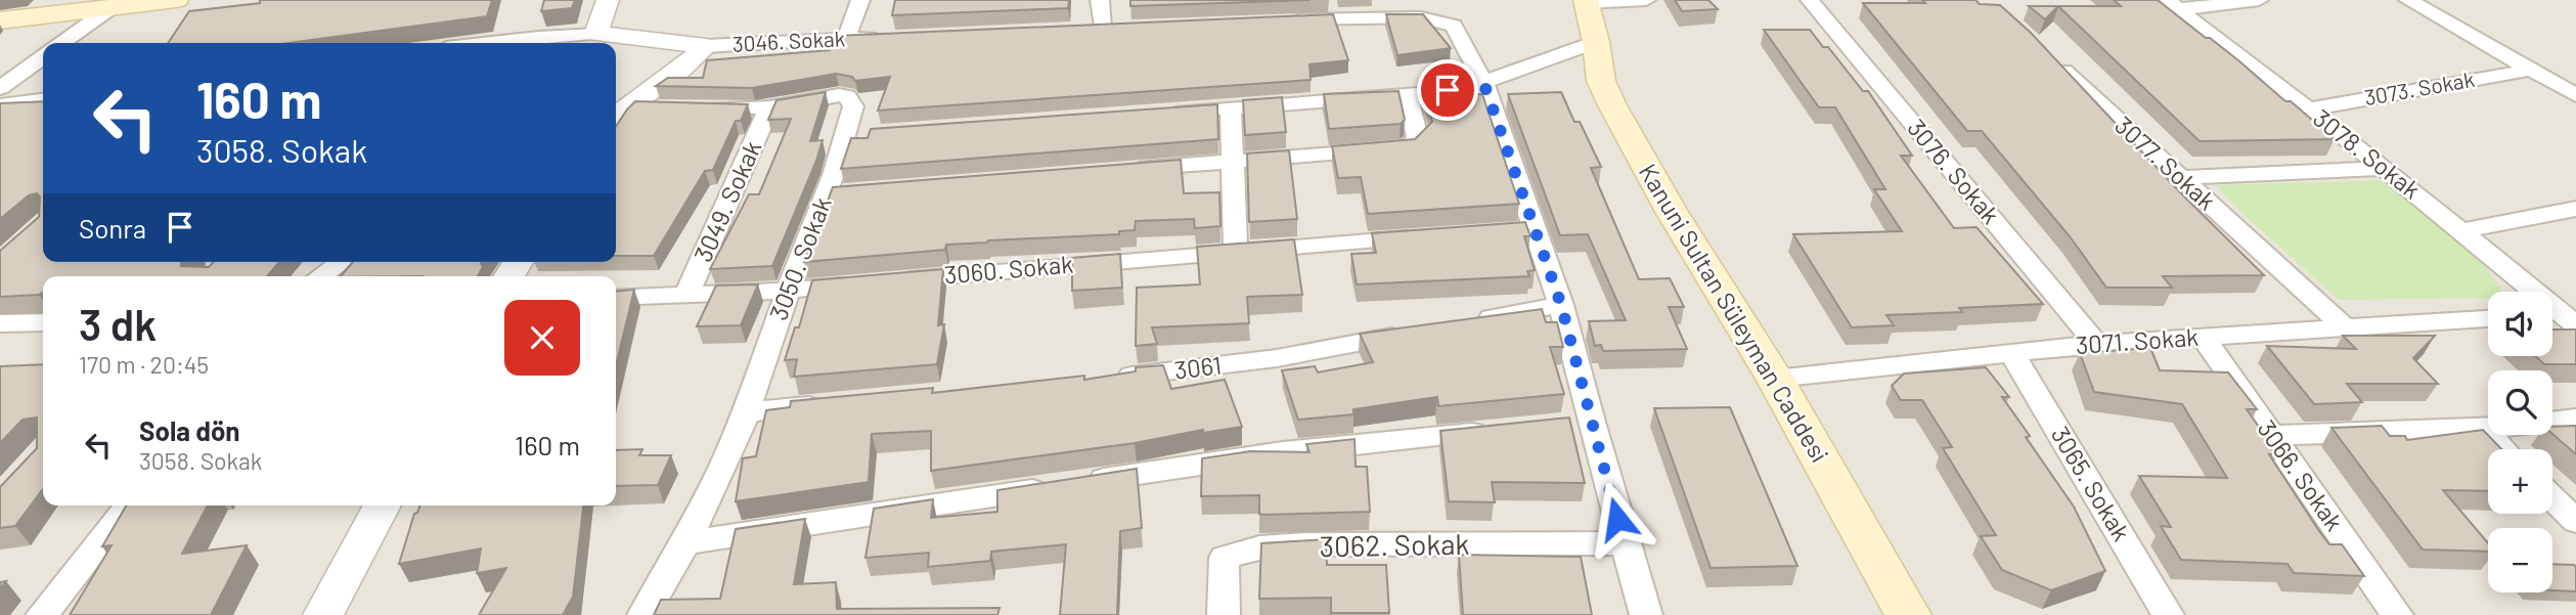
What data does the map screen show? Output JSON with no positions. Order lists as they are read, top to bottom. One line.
{"streets":{"main road":["Kanuni Sultan Süleyman Caddesi"],"street":["3046. Sokak","3073. Sokak","3078. Sokak","3077. Sokak","3076. Sokak","3049. Sokak","3050. Sokak","3060. Sokak","3071. Sokak","3061","3066. Sokak","3065. Sokak","3062. Sokak"]},"crossings":[["3073. Sokak","3078. Sokak"],["3077. Sokak","3071. Sokak"],["3076. Sokak","3071. Sokak"],["3049. Sokak","3050. Sokak"],["3049. Sokak","3060. Sokak"],["3050. Sokak","3060. Sokak"],["Kanuni Sultan Süleyman Caddesi","3071. Sokak"],["3071. Sokak","3066. Sokak"],["3071. Sokak","3065. Sokak"]],"page":{"turn":["160 m","3058. Sokak"],"then":"Sonra","heading":["3 dk","170 m · 20:45"],"map_buttons":["+","−"],"list":[{"name":"Sola dön","note":"3058. Sokak","value":"160 m"}]}}
